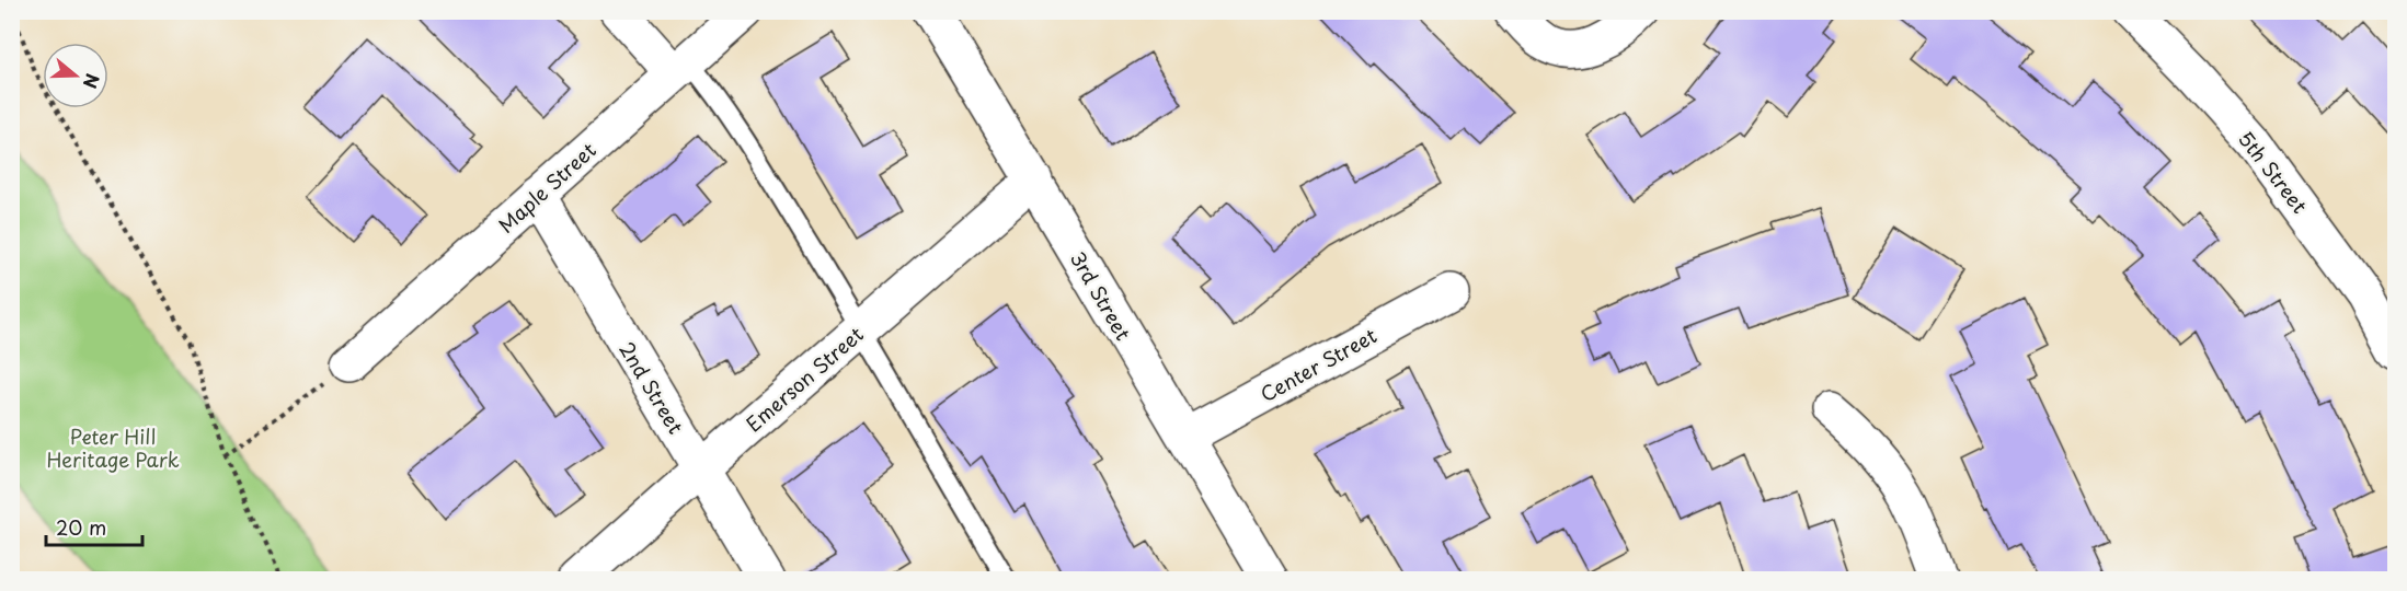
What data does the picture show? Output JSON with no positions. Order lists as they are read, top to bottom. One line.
{"streets":{"street":["5th Street","Maple Street","3rd Street","Center Street","Emerson Street","2nd Street"]},"crossings":[["Maple Street","2nd Street"],["3rd Street","Center Street"],["3rd Street","Emerson Street"],["Emerson Street","2nd Street"]],"parks":["Peter Hill Heritage Park"],"scale_bar":"20 m","north":"right"}
